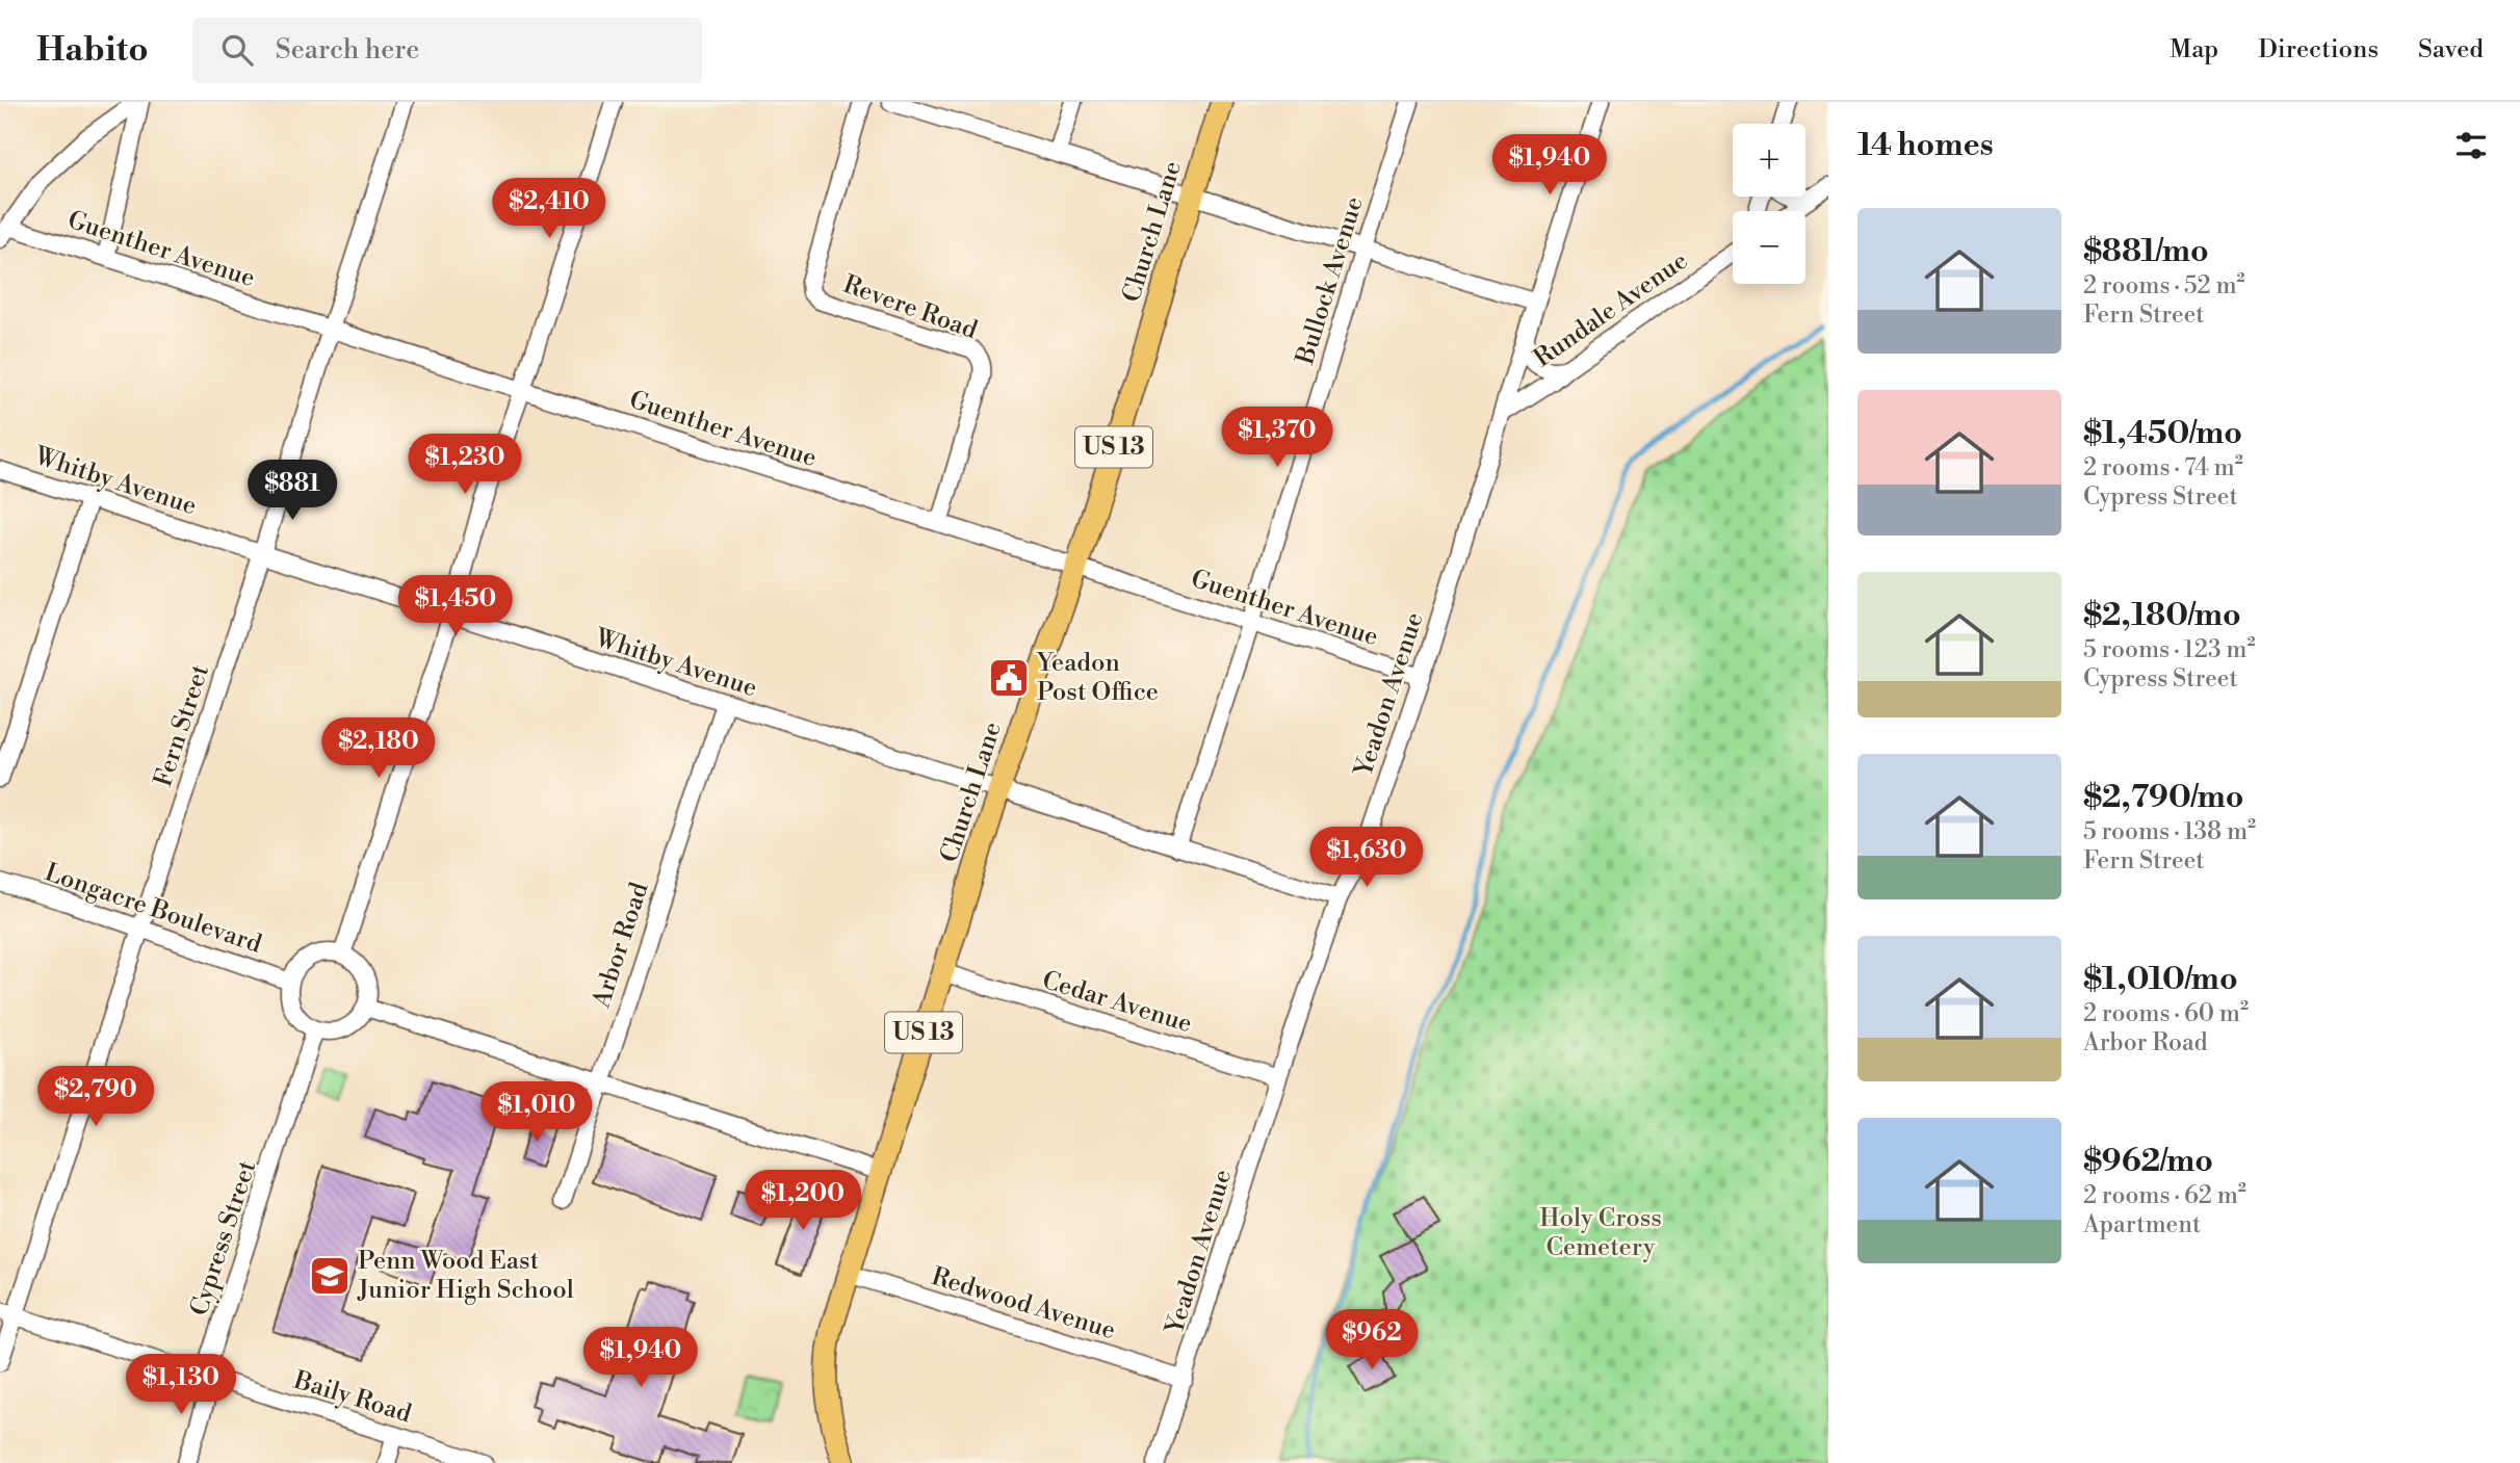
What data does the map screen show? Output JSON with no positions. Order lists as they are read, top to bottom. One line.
{"streets":{"main road":["Church Lane","US 13"],"street":["Guenther Avenue","Bullock Avenue","Revere Road","Rundale Avenue","Whitby Avenue","Yeadon Avenue","Fern Street","Longacre Boulevard","Arbor Road","Cedar Avenue","Cypress Street","Redwood Avenue","Baily Road"]},"crossings":[["Church Lane","Guenther Avenue"],["Church Lane","Whitby Avenue"],["Church Lane","Cedar Avenue"],["Church Lane","Redwood Avenue"],["Guenther Avenue","Bullock Avenue"],["Guenther Avenue","Revere Road"],["Guenther Avenue","Yeadon Avenue"],["Guenther Avenue","Fern Street"],["Bullock Avenue","Whitby Avenue"],["Rundale Avenue","Yeadon Avenue"],["Whitby Avenue","Yeadon Avenue"],["Whitby Avenue","Fern Street"],["Whitby Avenue","Arbor Road"],["Yeadon Avenue","Cedar Avenue"],["Yeadon Avenue","Redwood Avenue"],["Fern Street","Longacre Boulevard"],["Fern Street","Baily Road"],["Longacre Boulevard","Cypress Street"],["Cypress Street","Baily Road"]],"parks":["Holy Cross Cemetery"],"places":{"public building":["Yeadon Post Office"],"school or university":["Penn Wood East Junior High School"]},"page":{"header":"Habito","search":"Search here","nav":["Map","Directions","Saved"],"heading":"14 homes","map_buttons":["+","−"],"price":["$1,940","$2,410","$1,370","$1,230","$881","$1,450","$2,180","$1,630","$2,790","$1,010","$1,200","$962","$1,940","$1,130"],"list":[{"name":"$881/mo","note":"2 rooms · 52 m² · Fern Street"},{"name":"$1,450/mo","note":"2 rooms · 74 m² · Cypress Street"},{"name":"$2,180/mo","note":"5 rooms · 123 m² · Cypress Street"},{"name":"$2,790/mo","note":"5 rooms · 138 m² · Fern Street"},{"name":"$1,010/mo","note":"2 rooms · 60 m² · Arbor Road"},{"name":"$962/mo","note":"2 rooms · 62 m² · Apartment"}]}}
